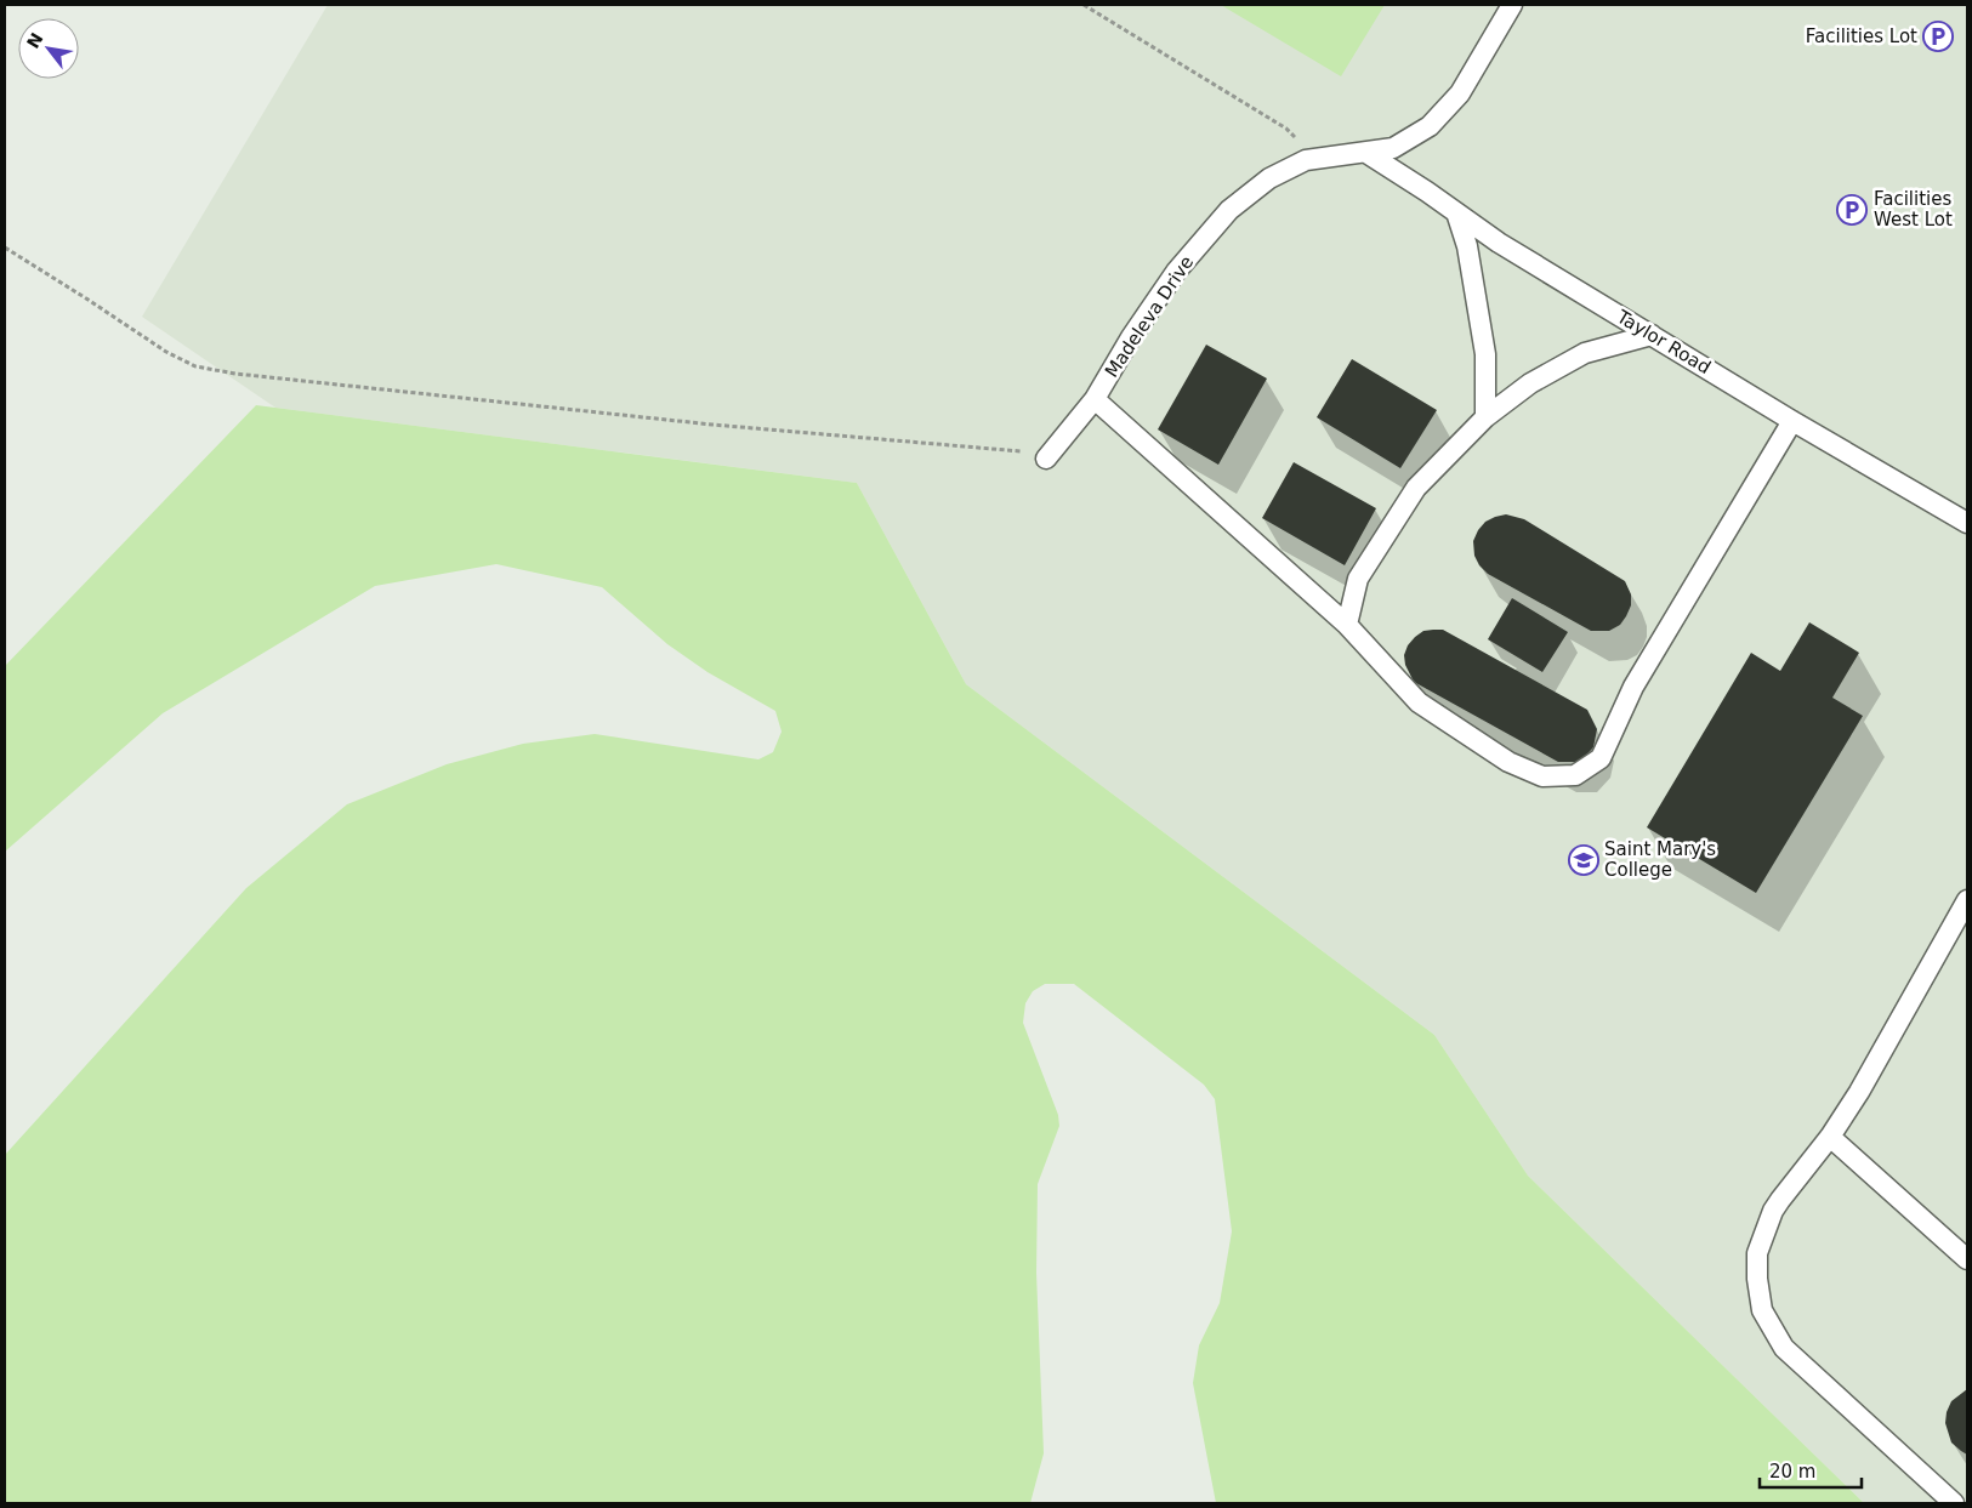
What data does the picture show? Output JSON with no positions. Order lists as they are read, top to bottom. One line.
{"streets":{"lane":["Madeleva Drive","Taylor Road"]},"crossings":[["Madeleva Drive","Taylor Road"]],"places":{"parking":["Facilities Lot","Facilities West Lot"],"school or university":["Saint Mary's College"]},"scale_bar":"20 m","north":"top left"}
